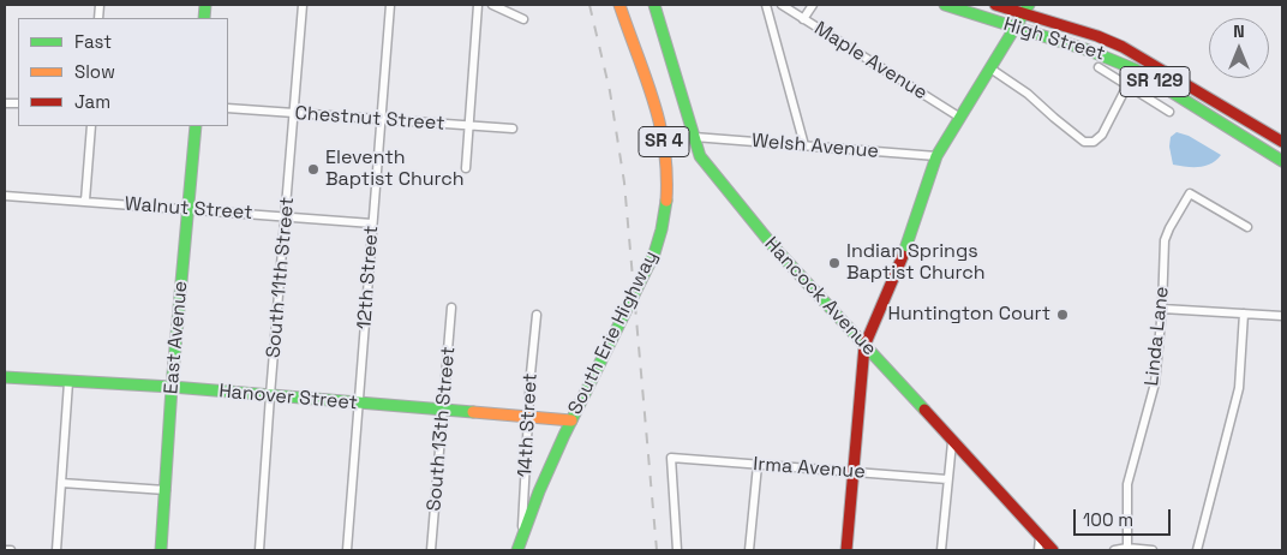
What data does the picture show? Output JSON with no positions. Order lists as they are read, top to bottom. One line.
{"streets":{"main road":["High Street","SR 129","SR 4","Hancock Avenue","South Erie Highway","East Avenue","Hanover Street"],"street":["Maple Avenue","Chestnut Street","Welsh Avenue","Walnut Street","South 11th Street","12th Street","Linda Lane","14th Street","South 13th Street","Irma Avenue"]},"crossings":[["Chestnut Street","South 11th Street"],["Chestnut Street","12th Street"],["Welsh Avenue","Hancock Avenue"],["Walnut Street","South 11th Street"],["Walnut Street","12th Street"],["Walnut Street","East Avenue"],["South 11th Street","Hanover Street"],["12th Street","Hanover Street"],["South Erie Highway","Hanover Street"],["South Erie Highway","14th Street"],["East Avenue","Hanover Street"],["Hanover Street","14th Street"],["Hanover Street","South 13th Street"]],"places":["Eleventh Baptist Church","Indian Springs Baptist Church","Huntington Court"],"legend":["Fast","Slow","Jam"],"scale_bar":"100 m","north":"top"}
